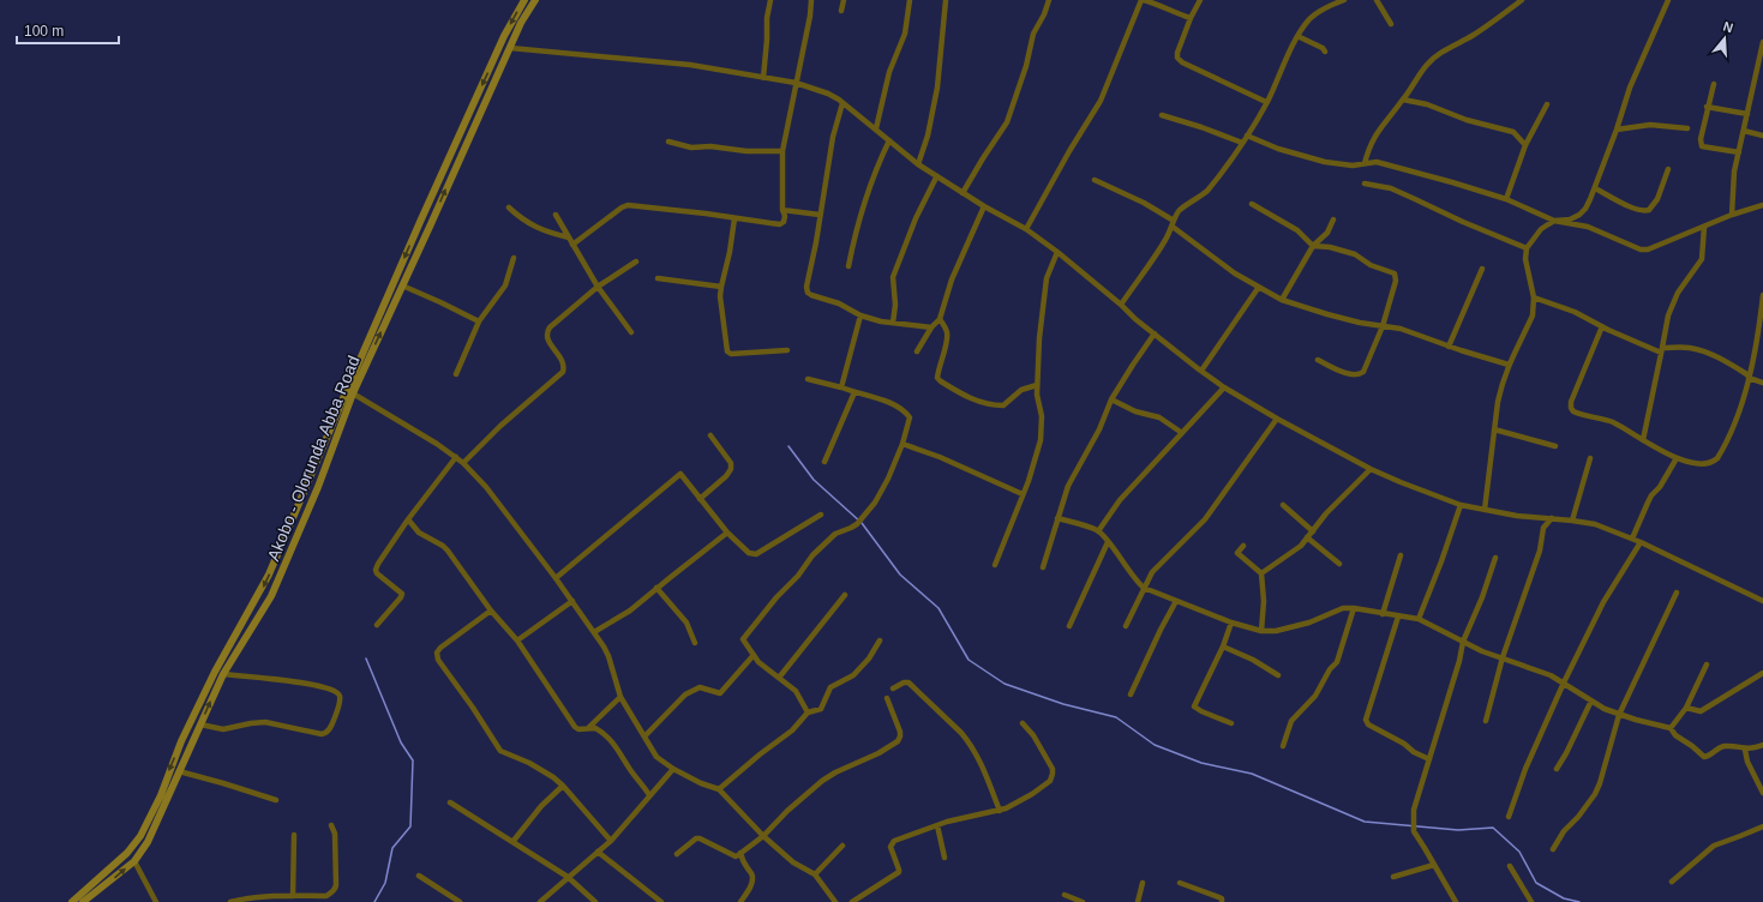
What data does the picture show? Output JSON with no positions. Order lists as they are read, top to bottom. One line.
{"streets":{"main road":["Akobo - Olorunda Abba Road"]},"scale_bar":"100 m","north":"top"}
